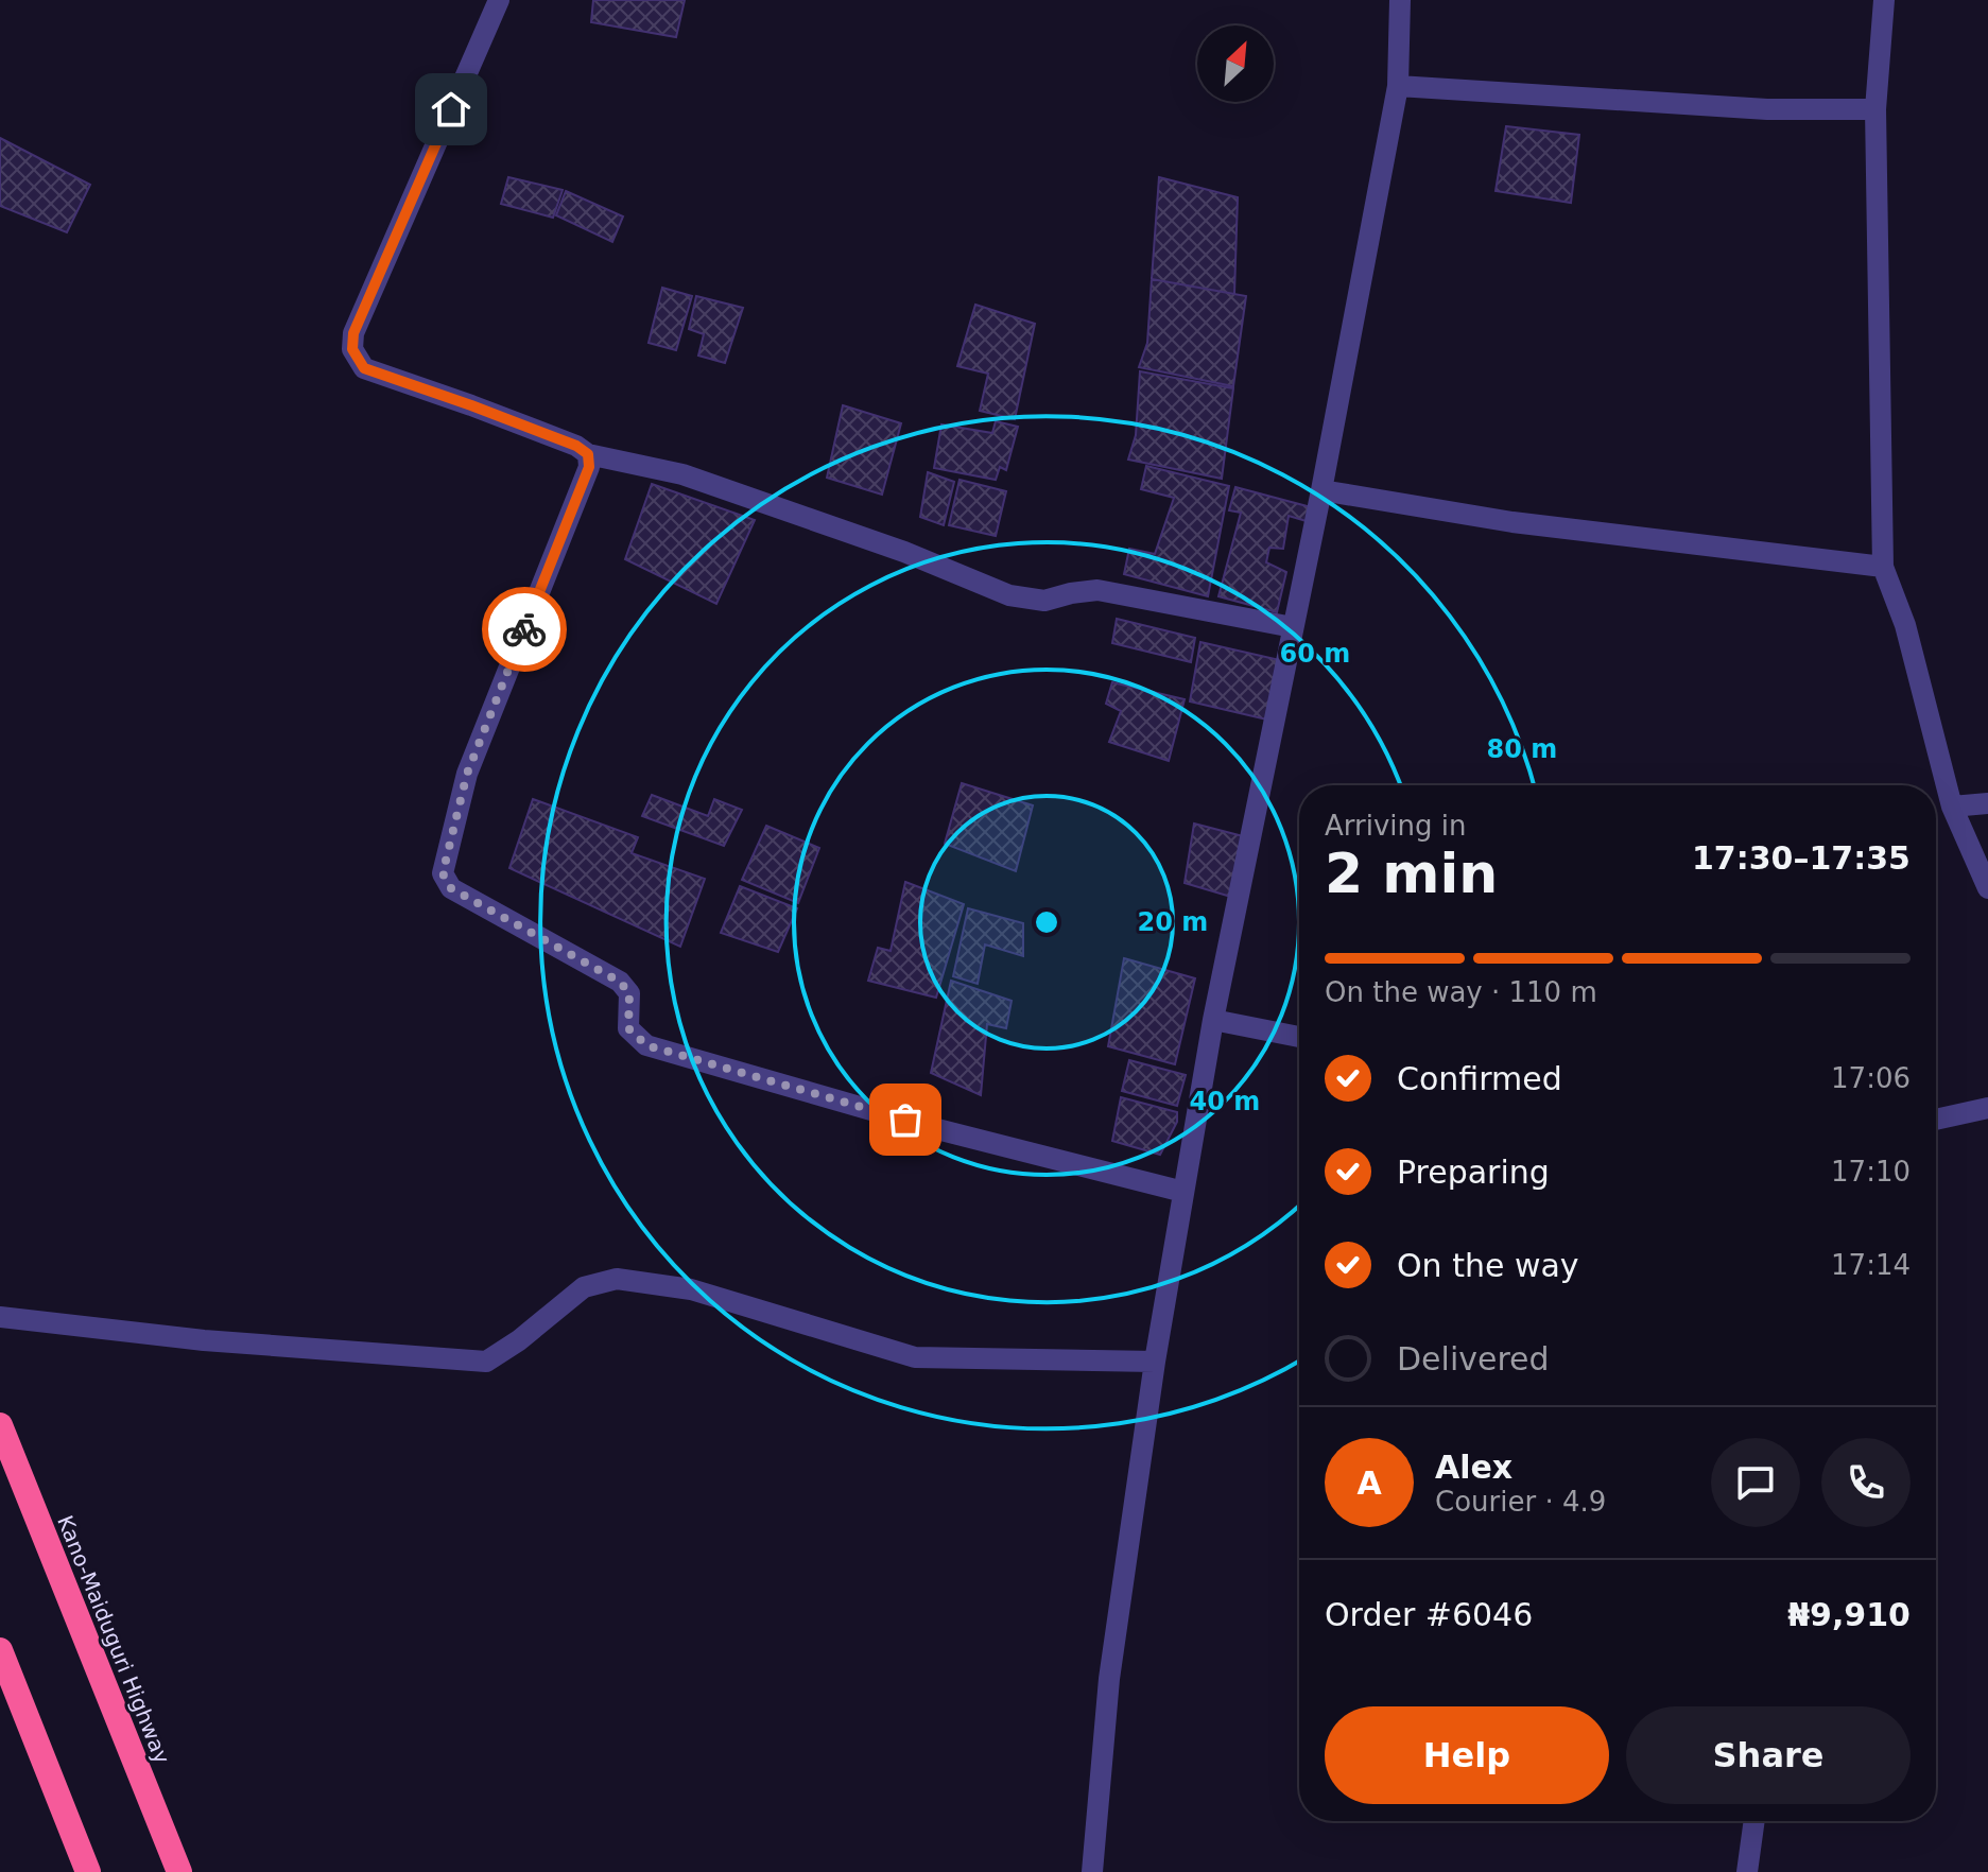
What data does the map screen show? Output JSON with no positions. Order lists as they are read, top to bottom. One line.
{"streets":{"highway":["Kano-Maiduguri Highway"]},"north":"top right","page":{"heading":["2 min","Arriving in","17:30–17:35"],"panel":["Alex","Courier · 4.9","Order #6046","₦9,910"],"bar":"On the way · 110 m","list":[["Confirmed","17:06"],["Preparing","17:10"],["On the way","17:14"],"Delivered"],"round":"A","buttons":["Help","Share"]},"rings":["60 m","80 m","20 m","40 m"]}
